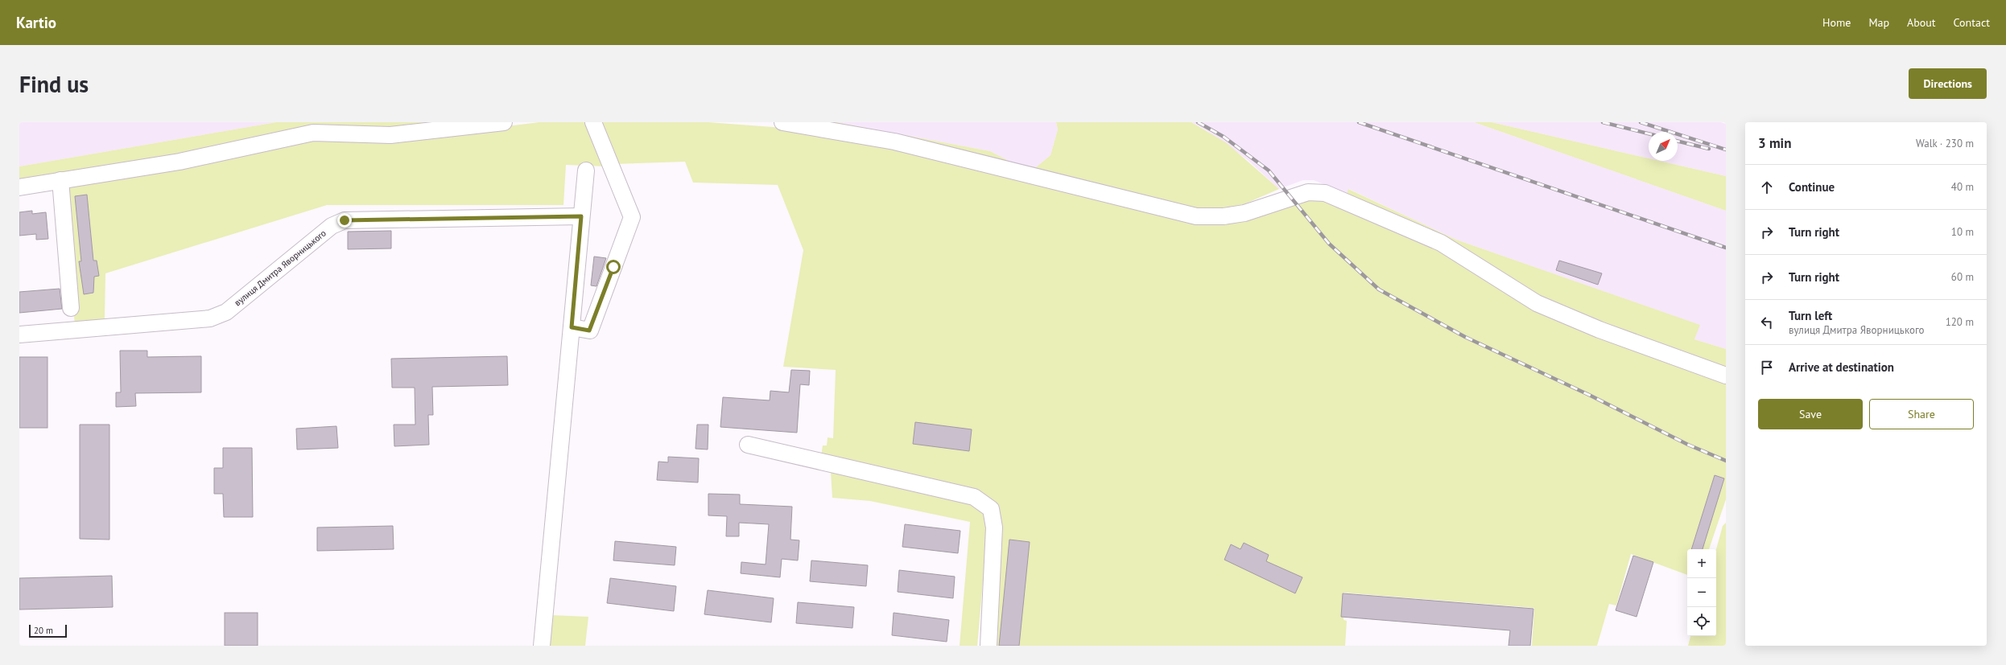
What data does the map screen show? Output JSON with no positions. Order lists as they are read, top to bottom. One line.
{"streets":{"street":["вулиця Дмитра Яворницького"]},"scale_bar":"20 m","north":"top right","page":{"header":"Kartio","nav":["Home","Map","About","Contact"],"buttons":["Directions",["Save","Share"]],"title":"Find us","heading":["3 min","Walk · 230 m"],"list":[["Continue","40 m"],["Turn right","10 m"],["Turn right","60 m"],["Turn left","вулиця Дмитра Яворницького","120 m"],"Arrive at destination"],"map_buttons":["+","−"],"scale":"20 m"}}
